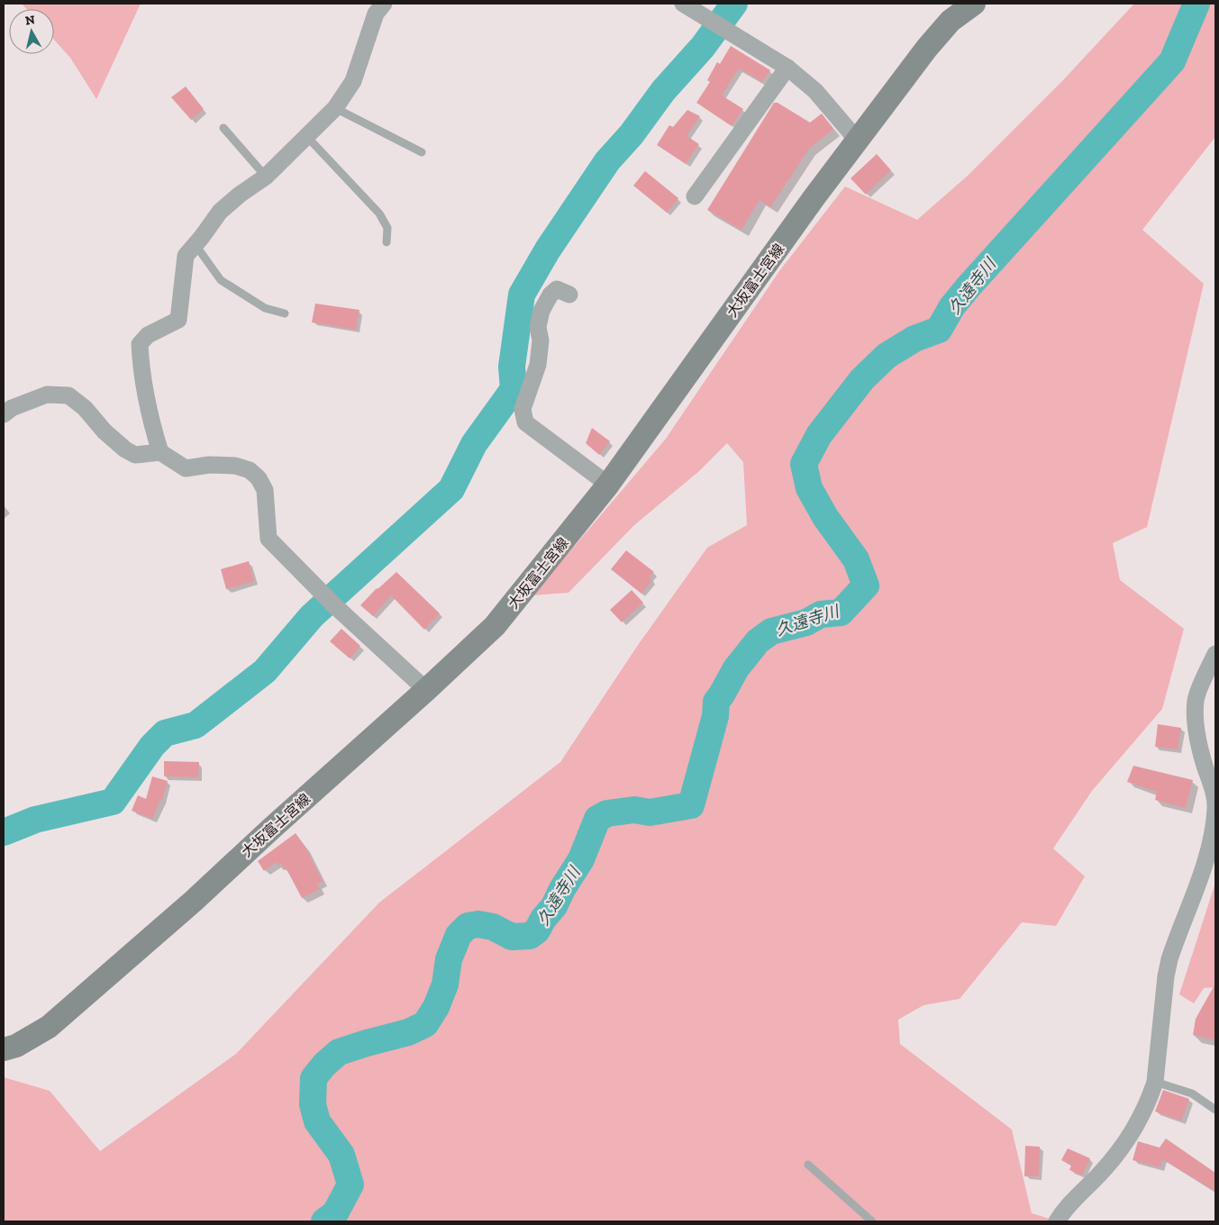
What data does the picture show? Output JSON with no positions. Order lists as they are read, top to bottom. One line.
{"streets":{"main road":["大坂富士宮線"]},"water":["久遠寺川"],"north":"top"}
